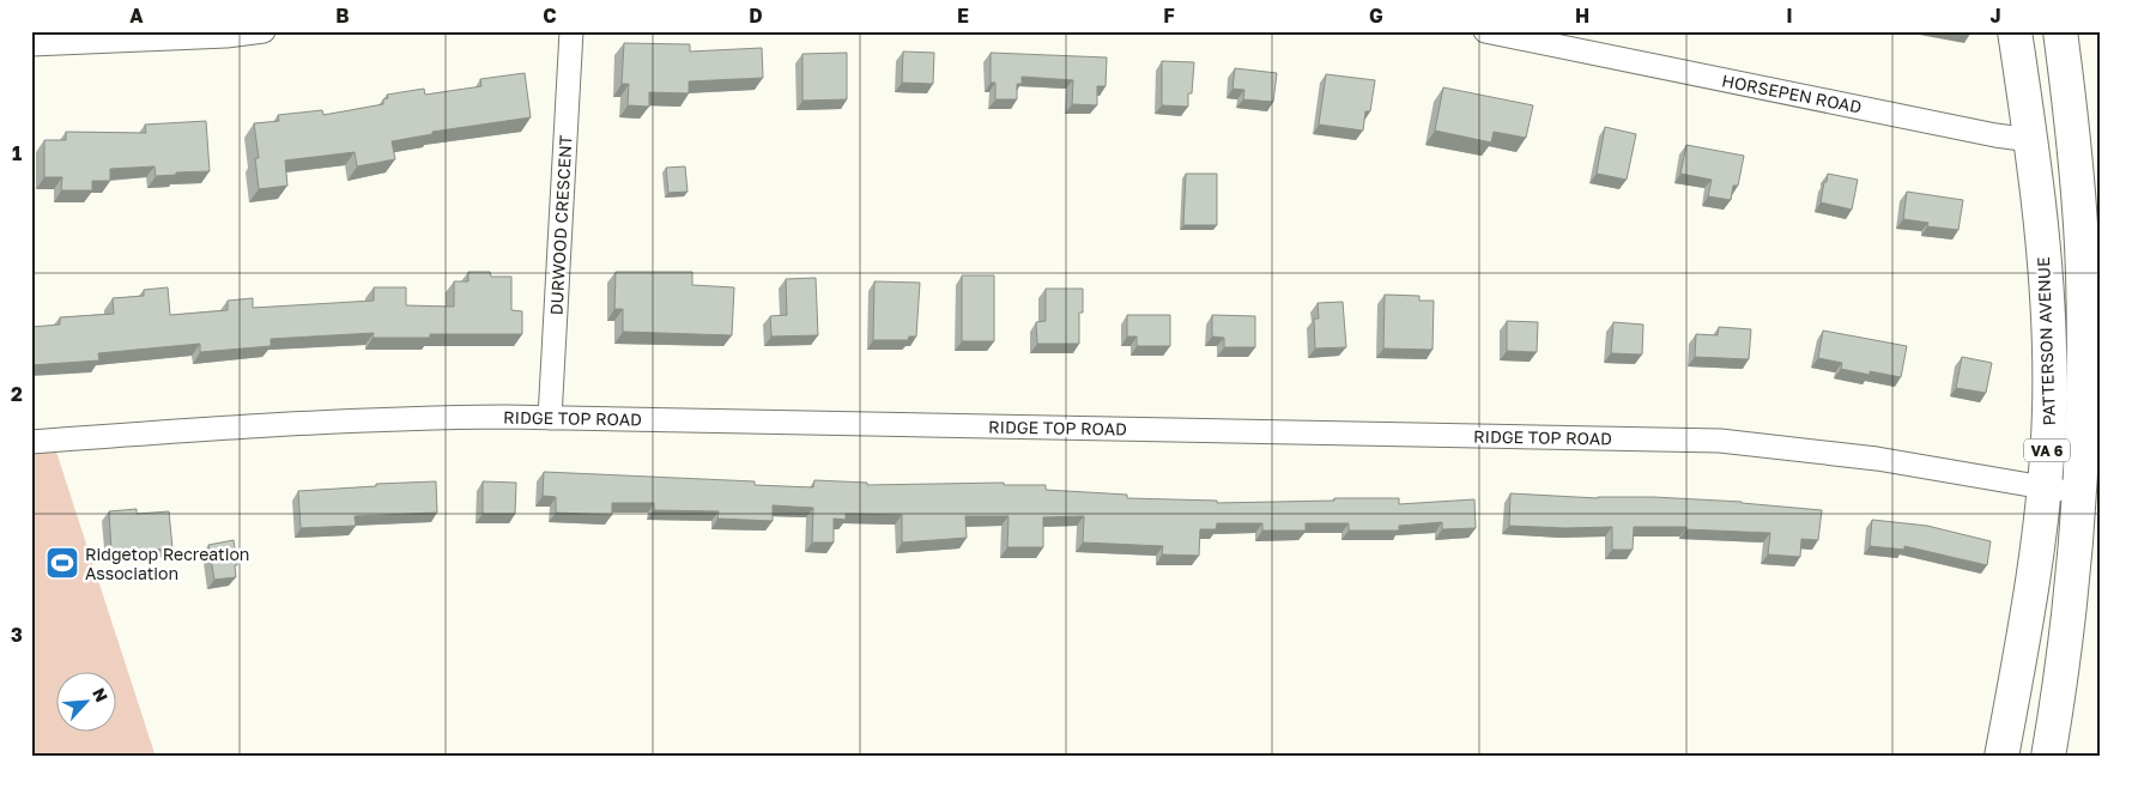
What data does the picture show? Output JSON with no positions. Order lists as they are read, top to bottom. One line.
{"streets":{"main road":["HORSEPEN ROAD","PATTERSON AVENUE","VA 6"],"street":["DURWOOD CRESCENT","RIDGE TOP ROAD"]},"crossings":[["HORSEPEN ROAD","PATTERSON AVENUE"],["DURWOOD CRESCENT","RIDGE TOP ROAD"],["PATTERSON AVENUE","RIDGE TOP ROAD"]],"places":{"sports":["Ridgetop Recreation Association"]},"north":"top right","grid":{"columns":["A","B","C","D","E","F","G","H","I","J"],"rows":["1","2","3"]}}
